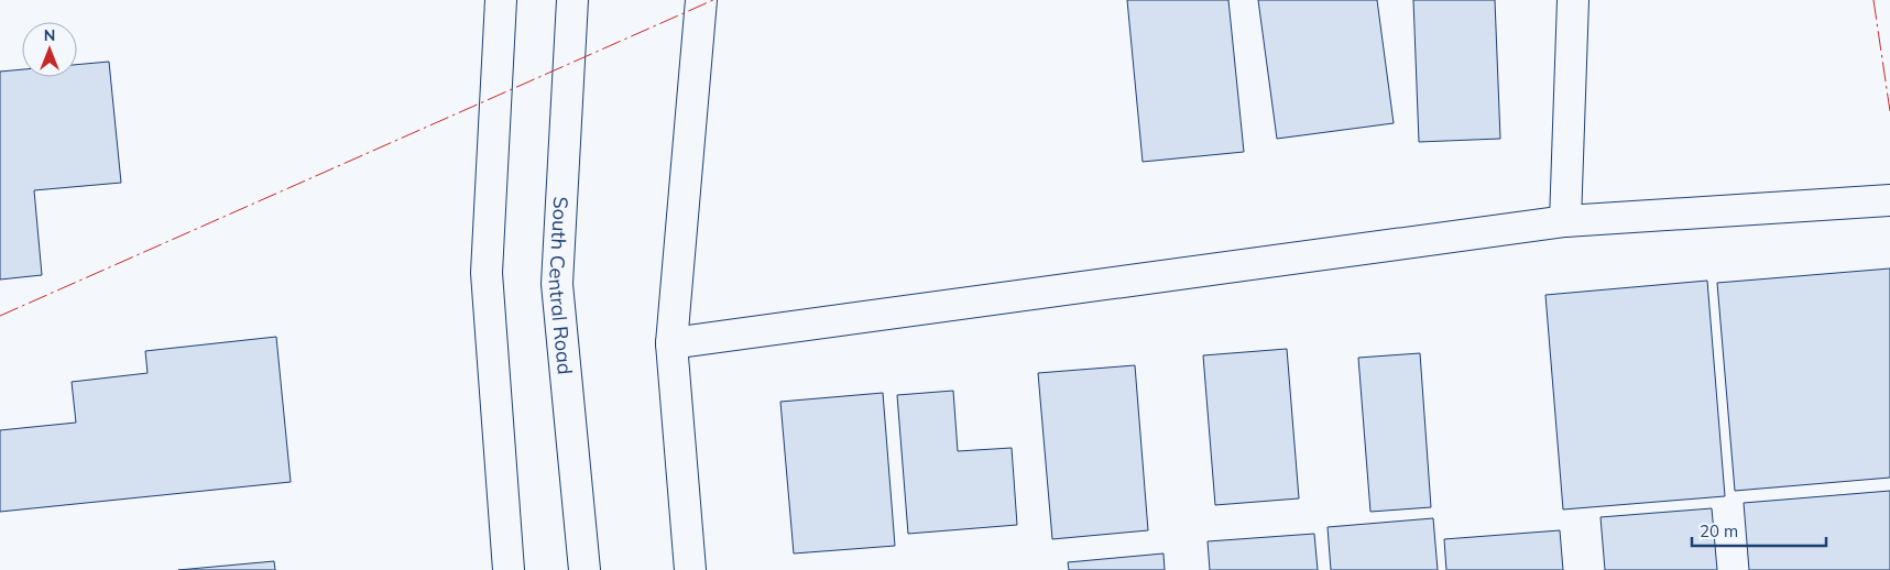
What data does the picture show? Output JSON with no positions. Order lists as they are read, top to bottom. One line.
{"streets":{"street":["South Central Road"]},"scale_bar":"20 m","north":"top"}
